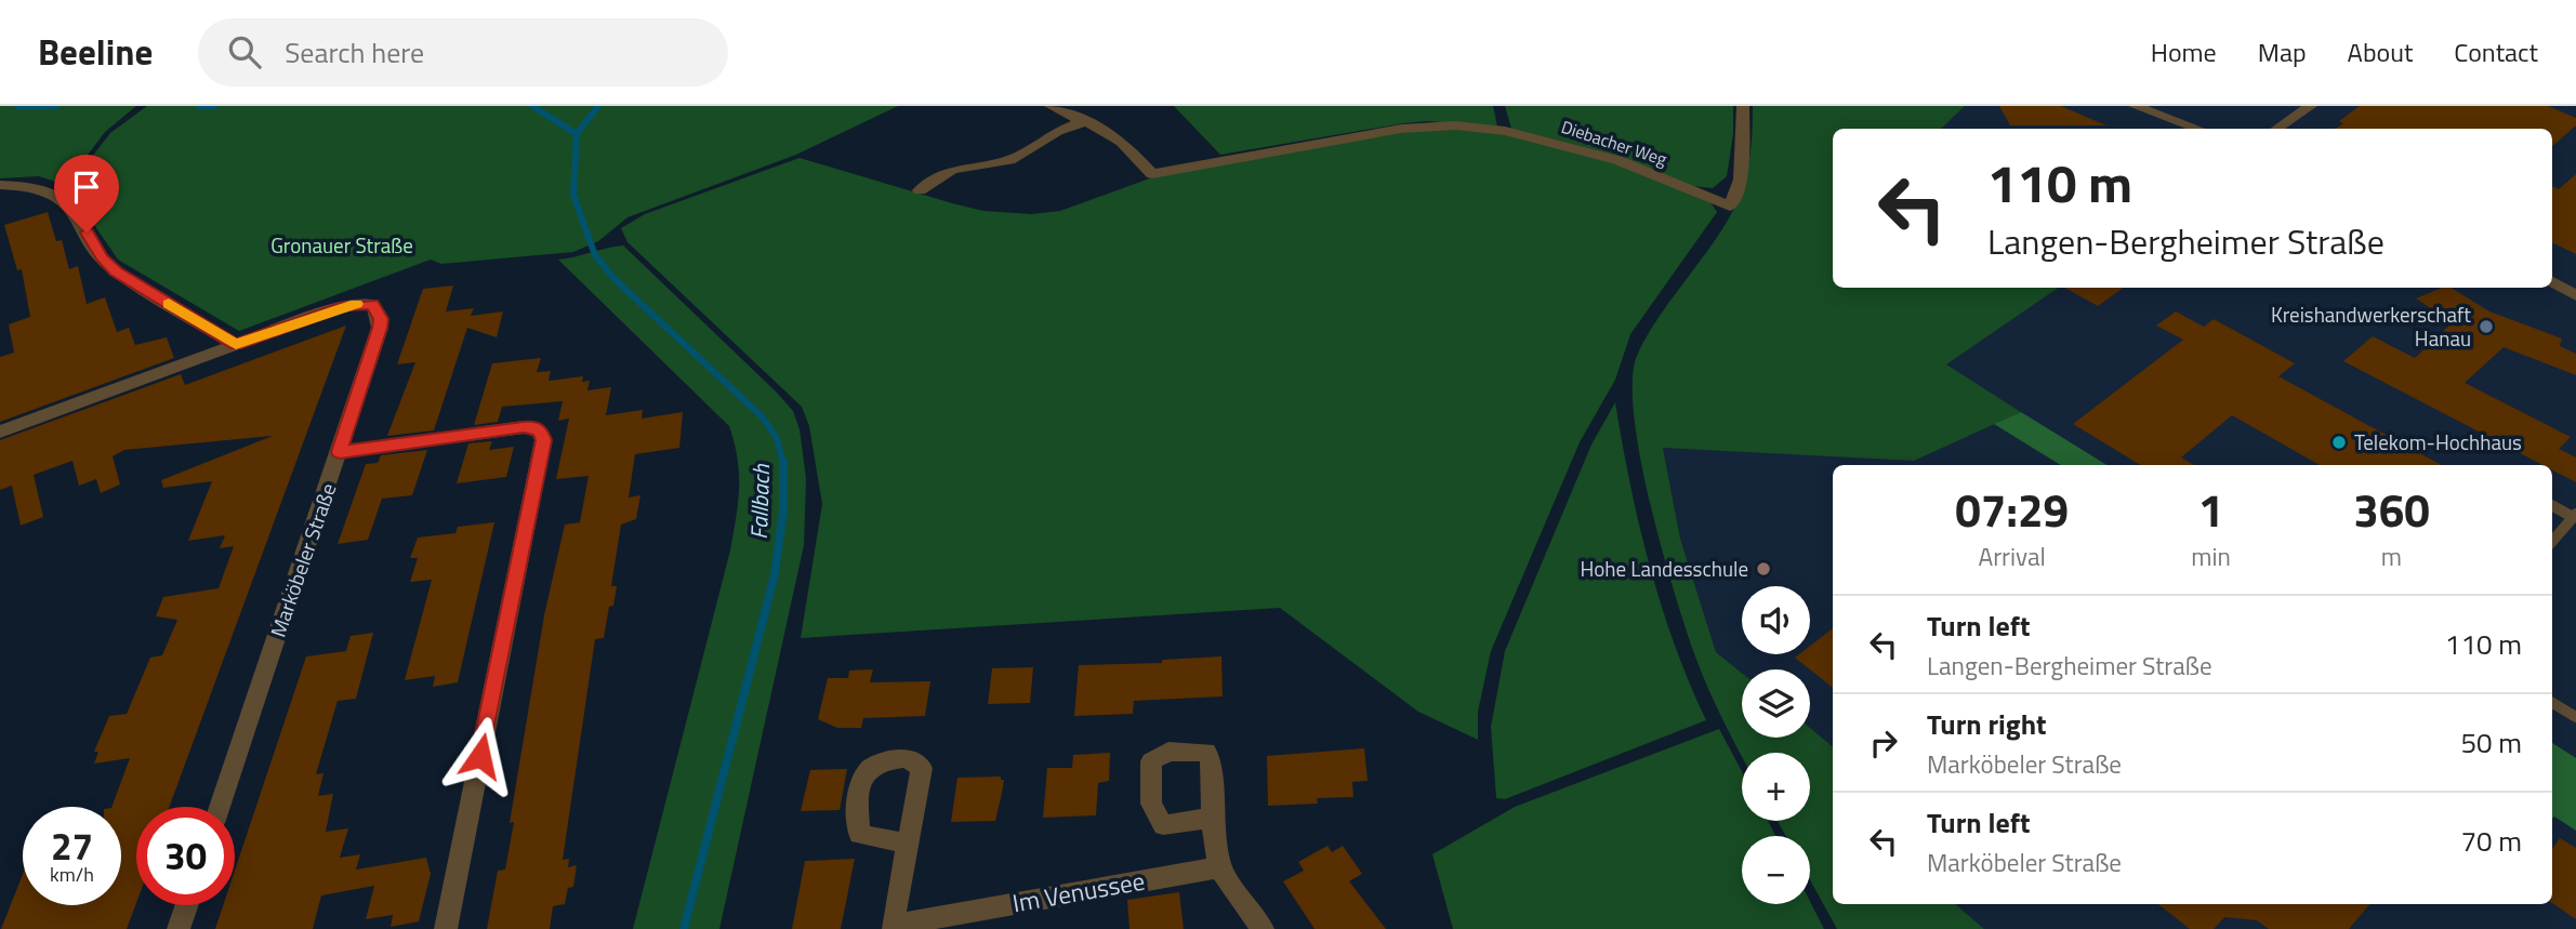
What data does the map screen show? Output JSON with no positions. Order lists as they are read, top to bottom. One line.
{"streets":{"street":["Diebacher Weg","Marköbeler Straße","Im Venussee"]},"water":["Fallbach"],"parks":["Gronauer Straße"],"places":["Kreishandwerkerschaft Hanau","Telekom-Hochhaus","Hohe Landesschule"],"page":{"header":"Beeline","search":"Search here","nav":["Home","Map","About","Contact"],"turn":["110 m","Langen-Bergheimer Straße"],"eta":["07:29","Arrival","1","min","360","m"],"map_buttons":["+","−"],"list":[{"name":"Turn left","note":"Langen-Bergheimer Straße","value":"110 m"},{"name":"Turn right","note":"Marköbeler Straße","value":"50 m"},{"name":"Turn left","note":"Marköbeler Straße","value":"70 m"}],"speed":"27 km/h","limit":"30"}}
